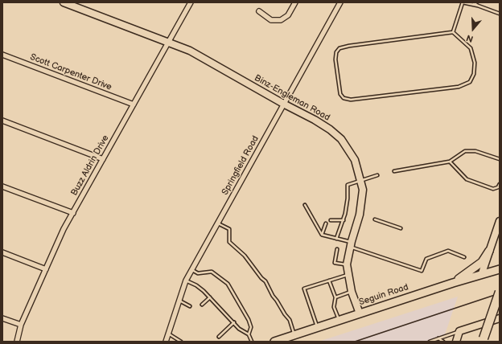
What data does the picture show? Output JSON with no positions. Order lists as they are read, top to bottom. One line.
{"streets":{"main road":["Seguin Road"],"street":["Scott Carpenter Drive","Binz-Engleman Road","Buzz Aldrin Drive","Springfield Road"]},"crossings":[["Scott Carpenter Drive","Buzz Aldrin Drive"],["Binz-Engleman Road","Buzz Aldrin Drive"],["Binz-Engleman Road","Springfield Road"],["Binz-Engleman Road","Seguin Road"]],"north":"bottom"}
